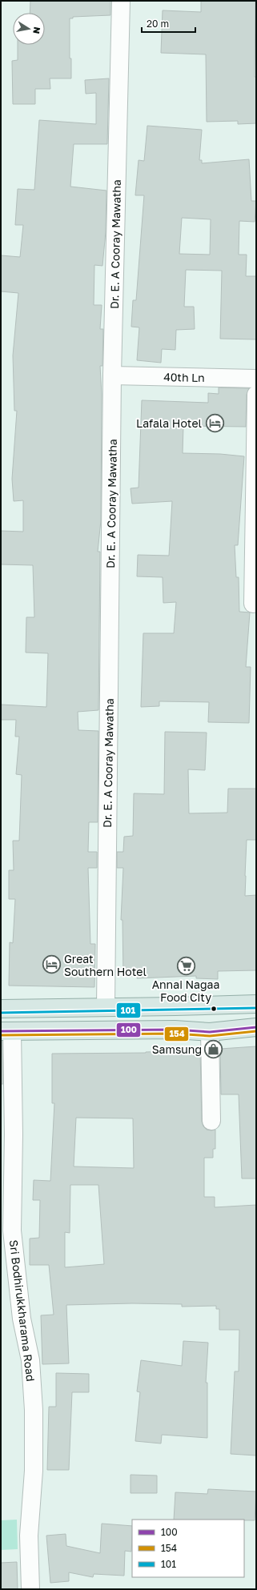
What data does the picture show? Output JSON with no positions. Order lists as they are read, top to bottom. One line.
{"streets":{"street":["Dr. E. A Cooray Mawatha","40th Ln","Sri Bodhirukkharama Road"]},"crossings":[["Dr. E. A Cooray Mawatha","40th Ln"]],"places":{"hotel":["Lafala Hotel","Great Southern Hotel"],"supermarket":["Annai Nagaa Food City"],"shop":["Samsung"]},"lines":["transit line 101","transit line 100","transit line 154"],"legend":["100","154","101"],"scale_bar":"20 m","north":"right"}
